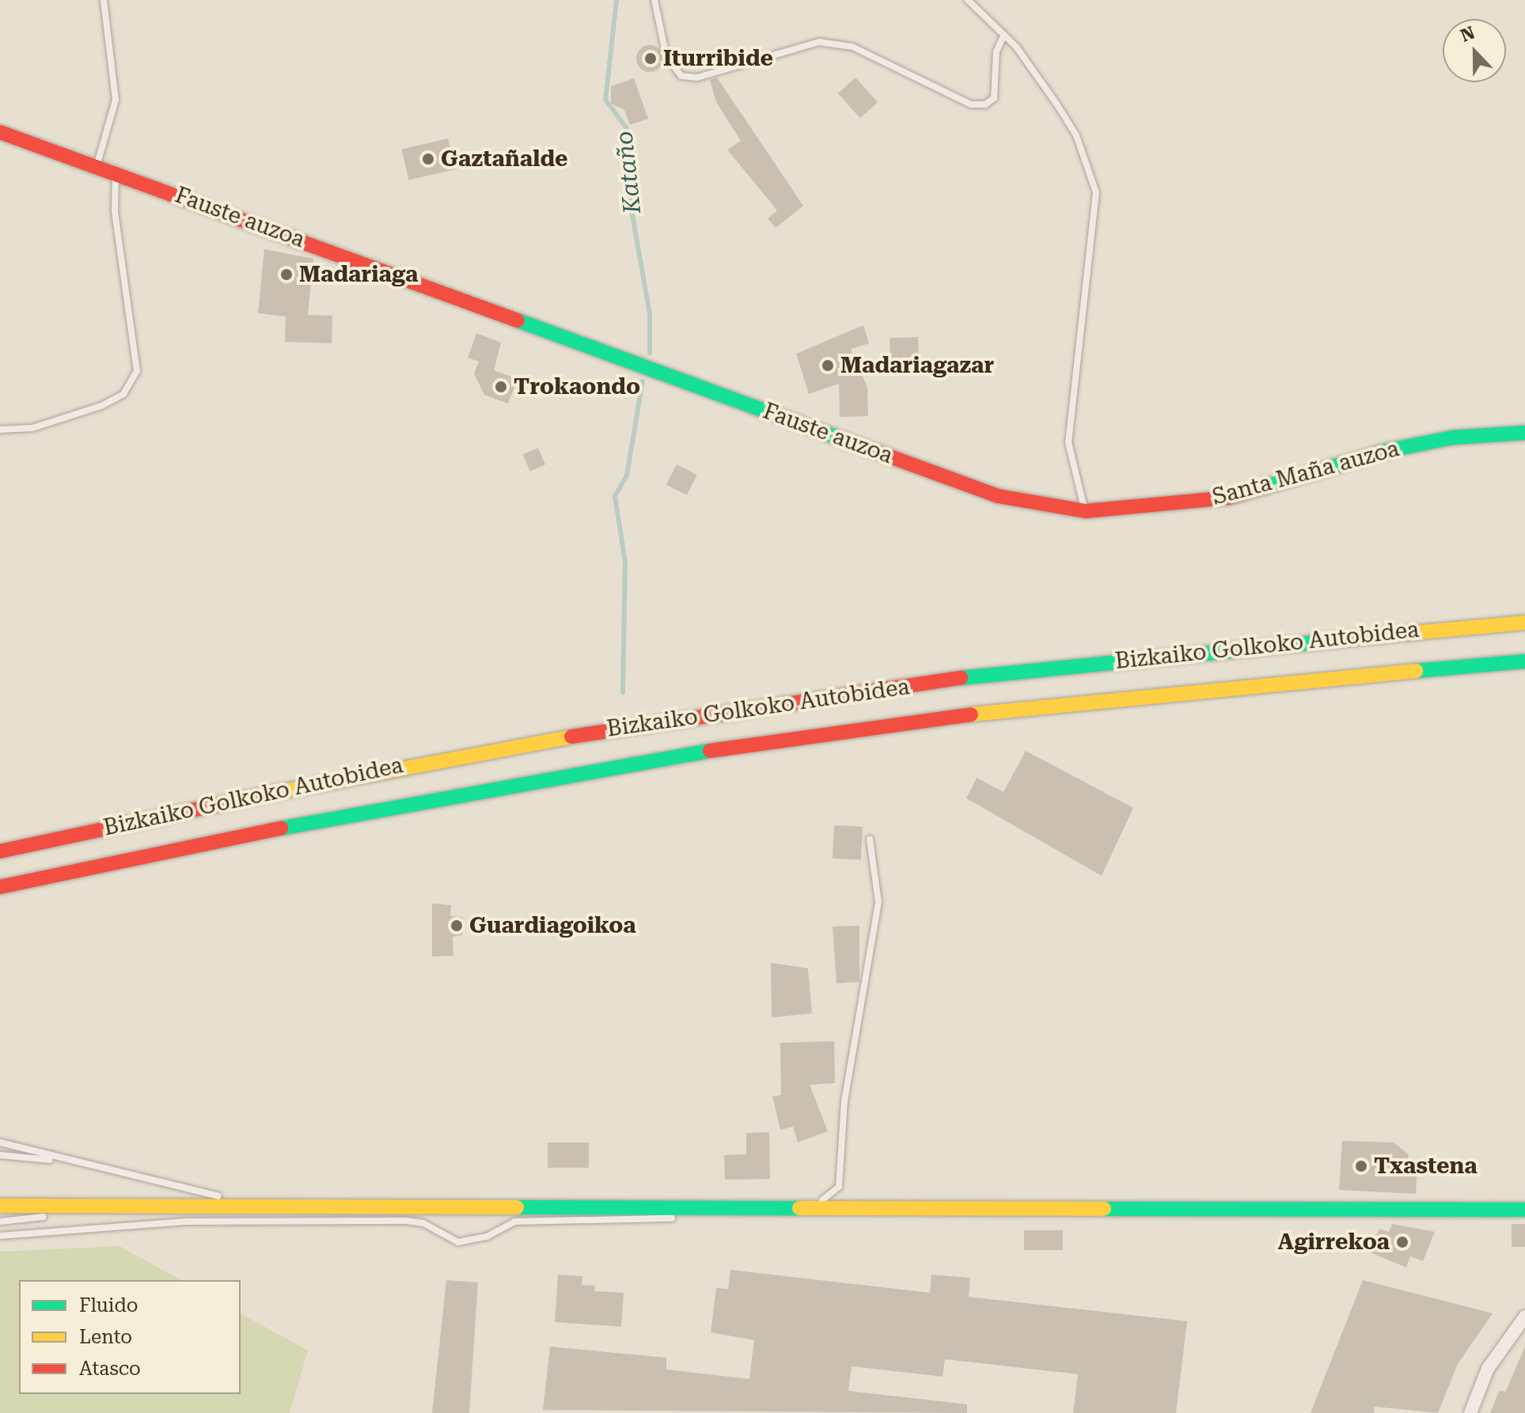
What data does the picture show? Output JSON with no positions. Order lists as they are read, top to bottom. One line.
{"streets":{"main road":["Fauste auzoa","Santa Maña auzoa","Bizkaiko Golkoko Autobidea"]},"crossings":[["Fauste auzoa","Santa Maña auzoa"]],"water":["Kataño"],"places":["Iturribide","Gaztañalde","Madariaga","Madariagazar","Trokaondo","Guardiagoikoa","Txastena","Agirrekoa"],"legend":["Fluido","Lento","Atasco"],"north":"top"}
